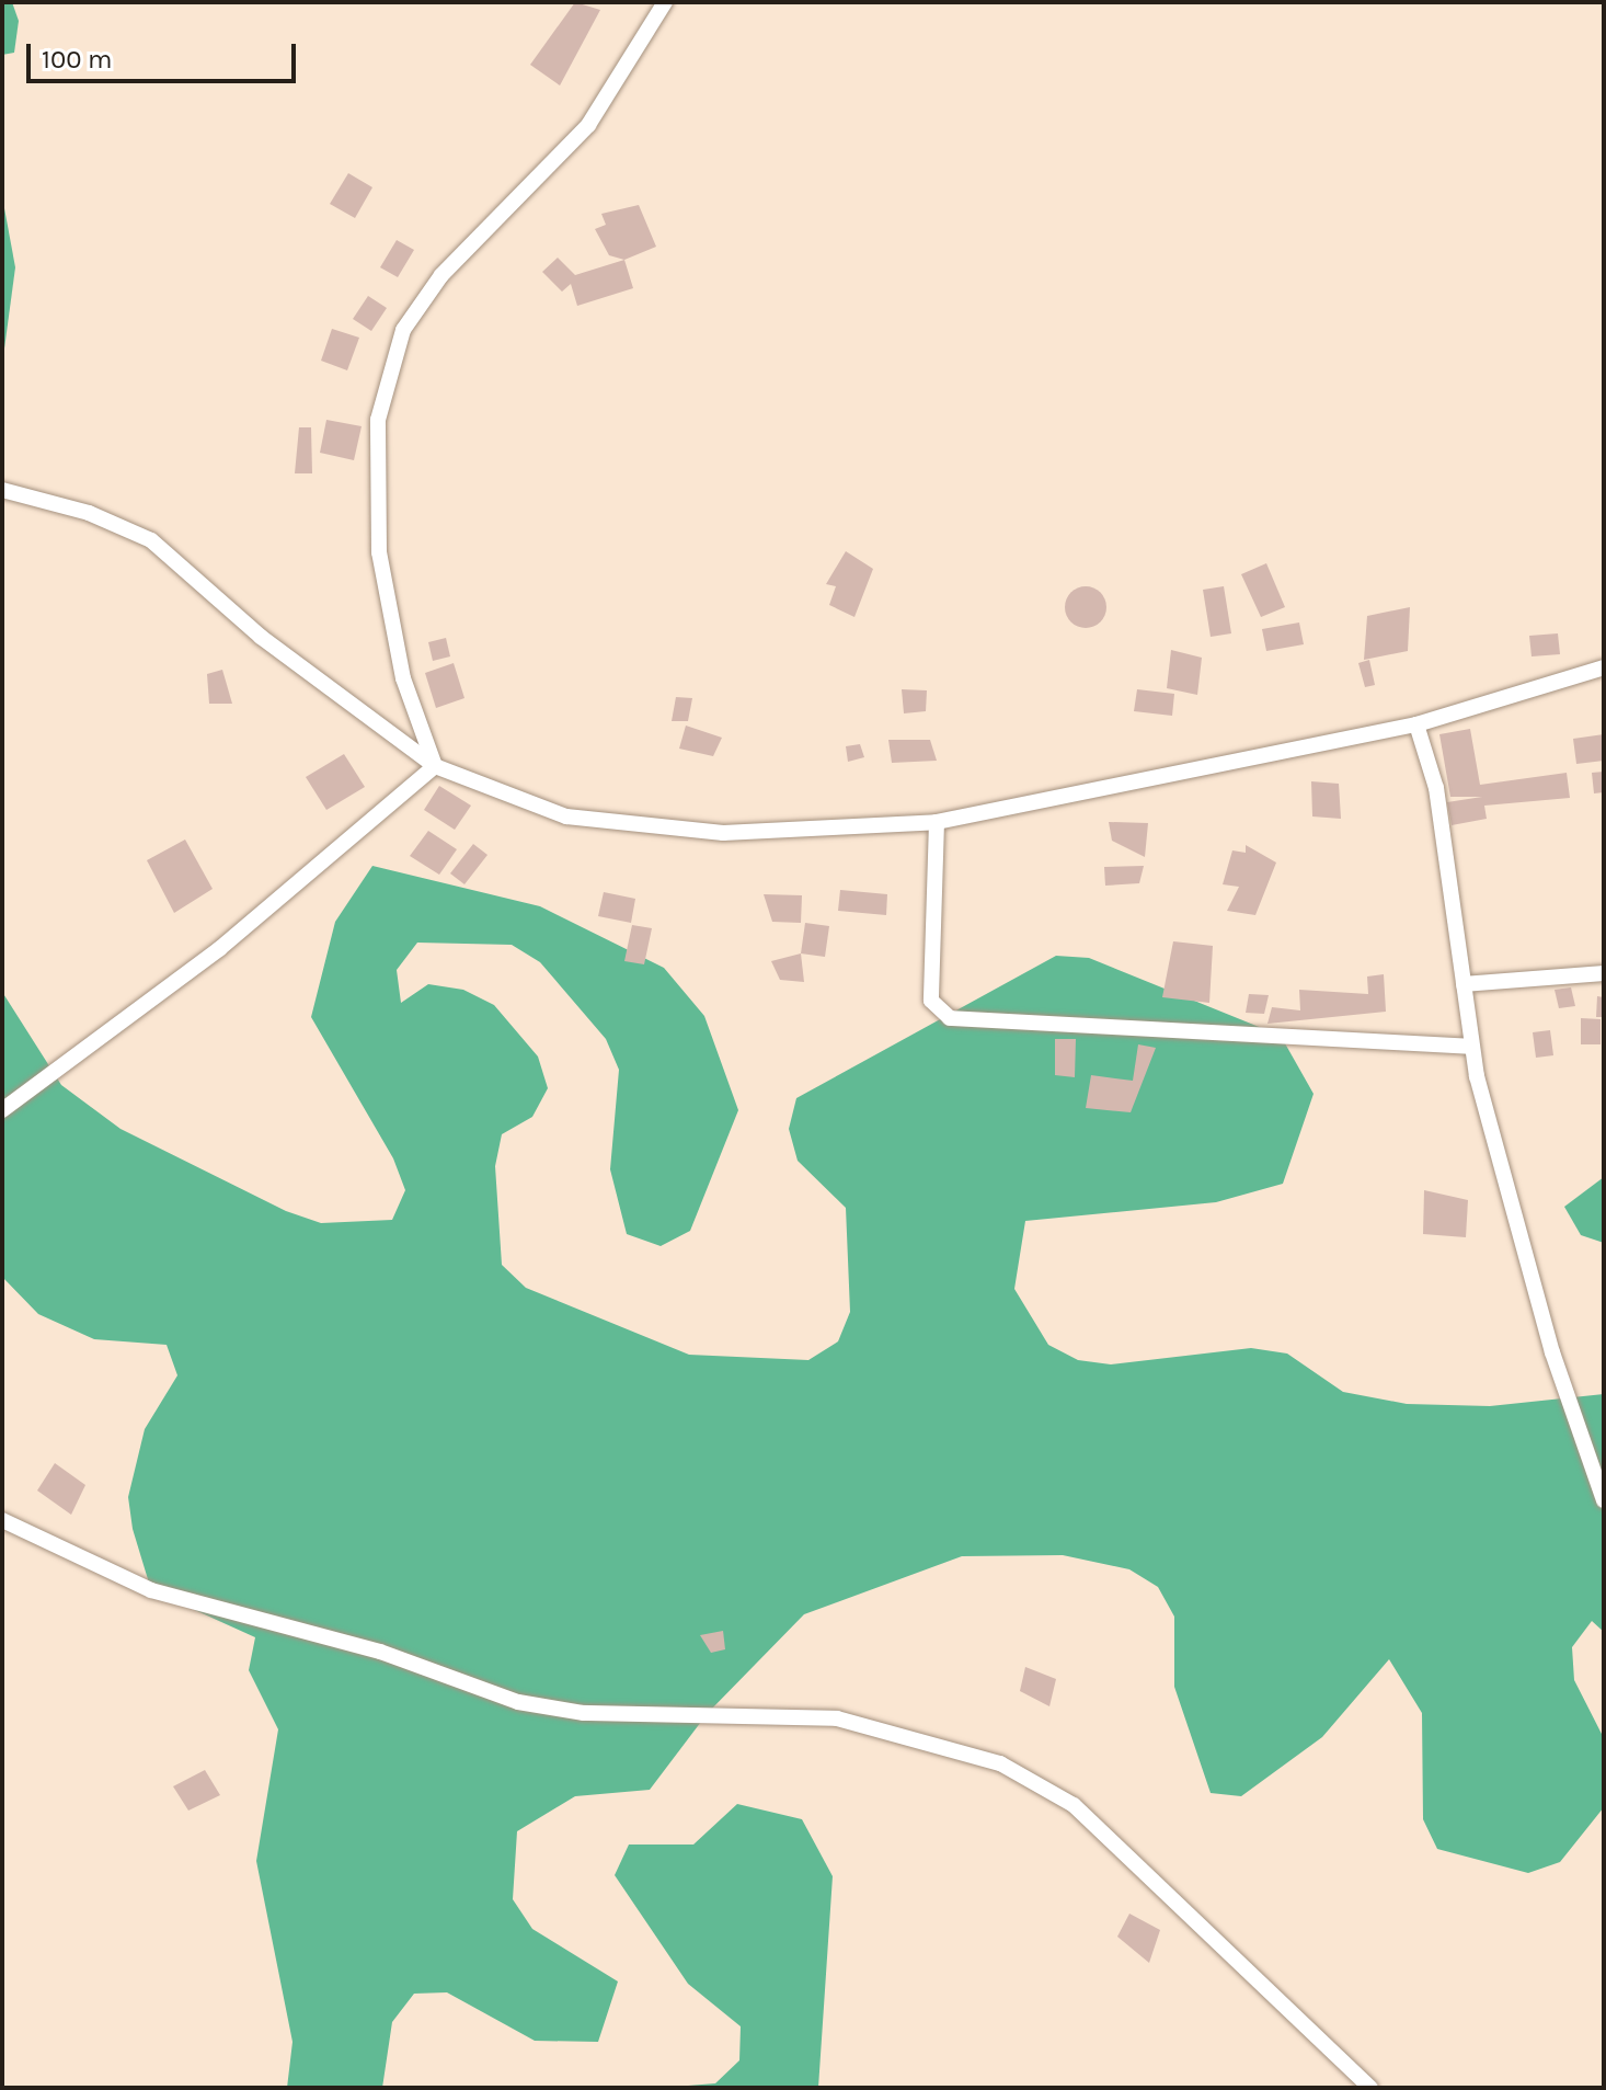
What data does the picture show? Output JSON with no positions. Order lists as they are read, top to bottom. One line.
{"scale_bar":"100 m"}
